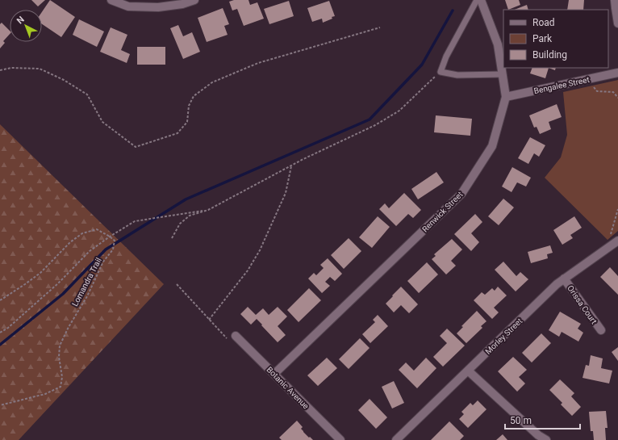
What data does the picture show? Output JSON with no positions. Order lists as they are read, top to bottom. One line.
{"streets":{"street":["Bengalee Street","Renwick Street","Orissa Court","Morley Street","Botanic Avenue"],"path":["Lomandra Trail"]},"crossings":[["Bengalee Street","Renwick Street"],["Renwick Street","Botanic Avenue"],["Orissa Court","Morley Street"]],"legend":["Road","Park","Building"],"scale_bar":"50 m","north":"top left"}
